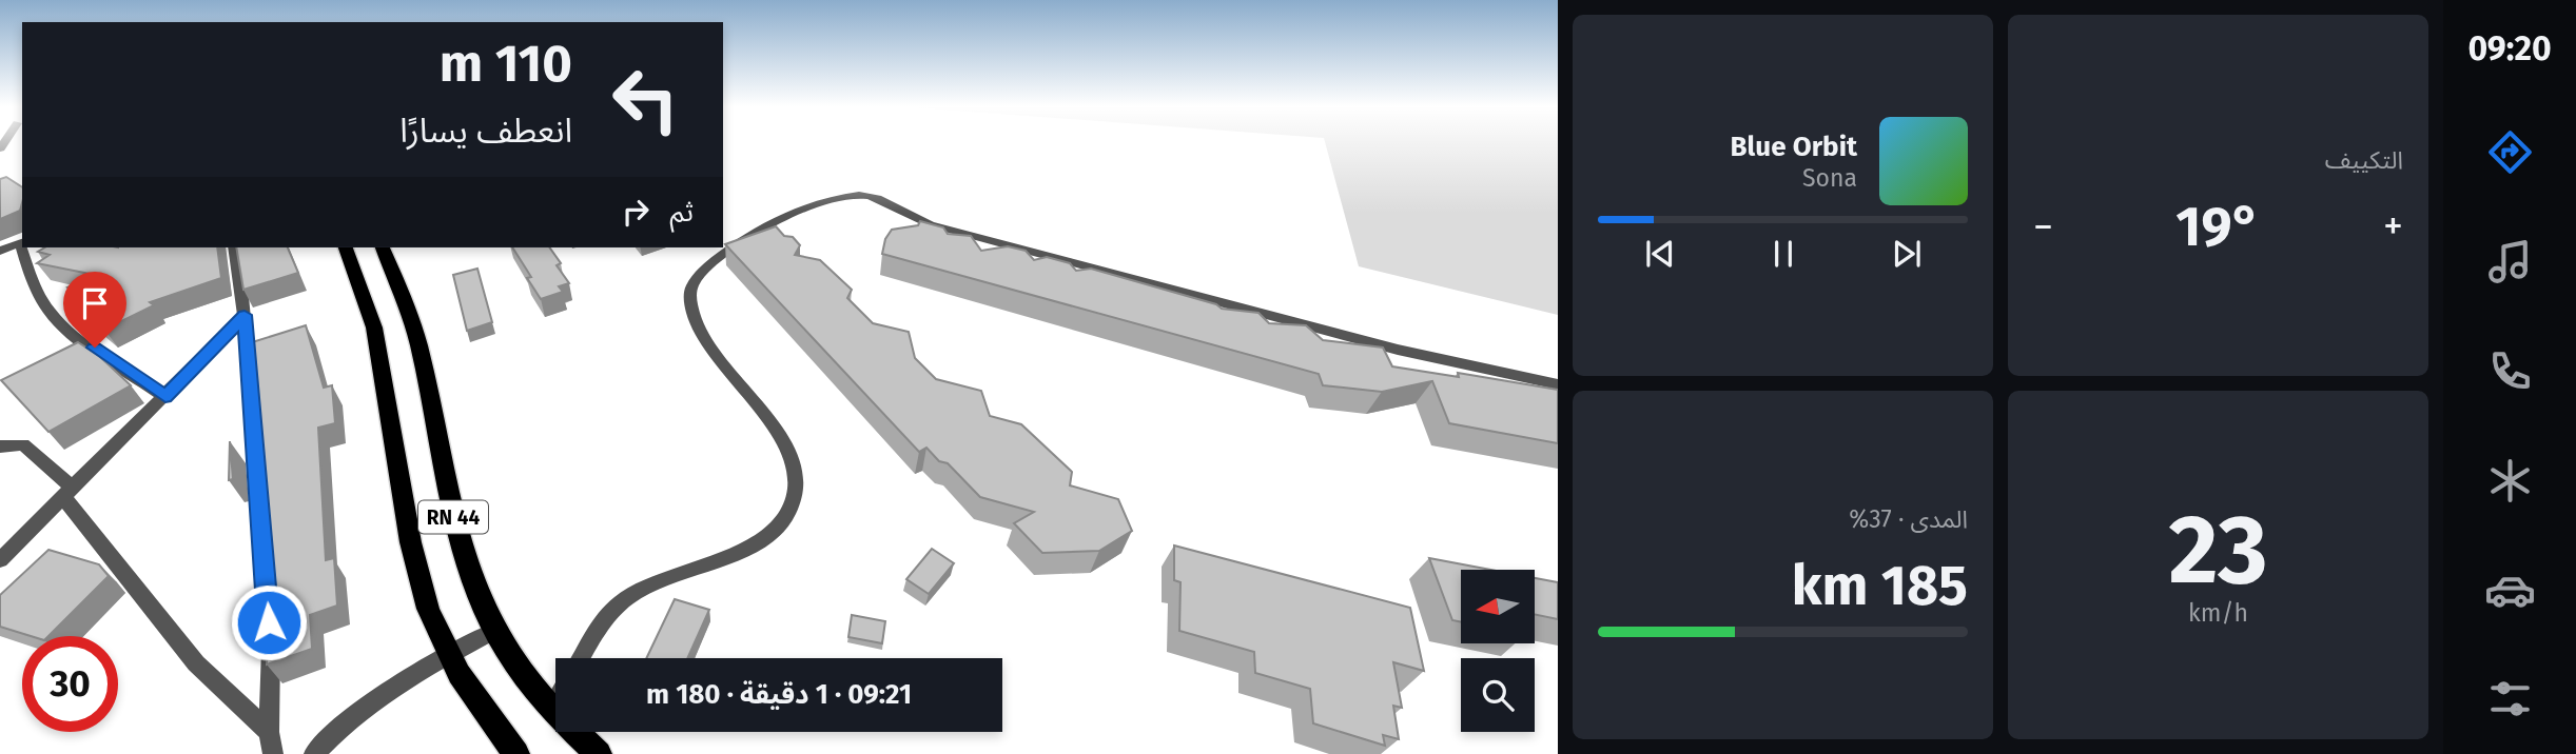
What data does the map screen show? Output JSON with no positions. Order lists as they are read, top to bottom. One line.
{"streets":{"main road":["RN 44"]},"north":"left","page":{"tabs":"09:20","tile":["التكييف",["23","km/h"],["المدى · 37%","185 km"]],"turn":["110 m","انعطف يسارًا"],"song":["Blue Orbit","Sona"],"then":"ثم","heat":["−","19°","+"],"limit":"30","trip":"09:21 · 1 دقيقة · 180 m"}}
